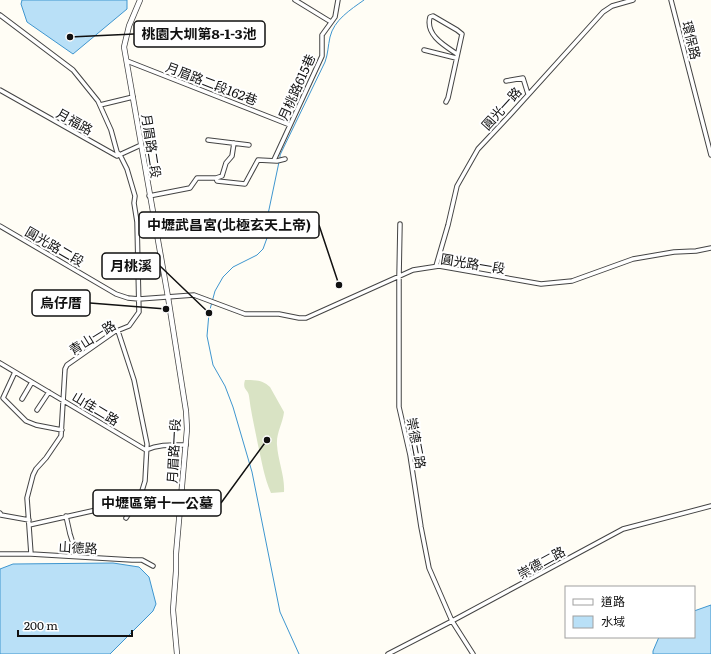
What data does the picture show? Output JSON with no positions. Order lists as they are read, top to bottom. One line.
{"streets":{"street":["環保路","月眉路二段162巷","月桃路615巷","圓光一路","月福路","月眉路二段","圓光路二段","圓光路一段","青山一路","山佳二路","崇德三路","月眉路一段","山德路","崇德二路"]},"crossings":[["月眉路二段162巷","月桃路615巷"],["月眉路二段162巷","月眉路二段"],["圓光一路","圓光路一段"],["月福路","青山一路"],["月眉路二段","圓光路二段"],["月眉路二段","圓光路一段"],["月眉路二段","月眉路一段"],["圓光路二段","圓光路一段"],["圓光路二段","青山一路"],["圓光路二段","月眉路一段"],["圓光路一段","崇德三路"],["圓光路一段","月眉路一段"],["青山一路","山佳二路"],["青山一路","山德路"],["崇德三路","崇德二路"]],"places":["桃園大圳第8-1-3池","中壢武昌宮(北極玄天上帝)","烏仔厝","月桃溪","中壢區第十一公墓"],"legend":["道路","水域"],"scale_bar":"200 m"}
